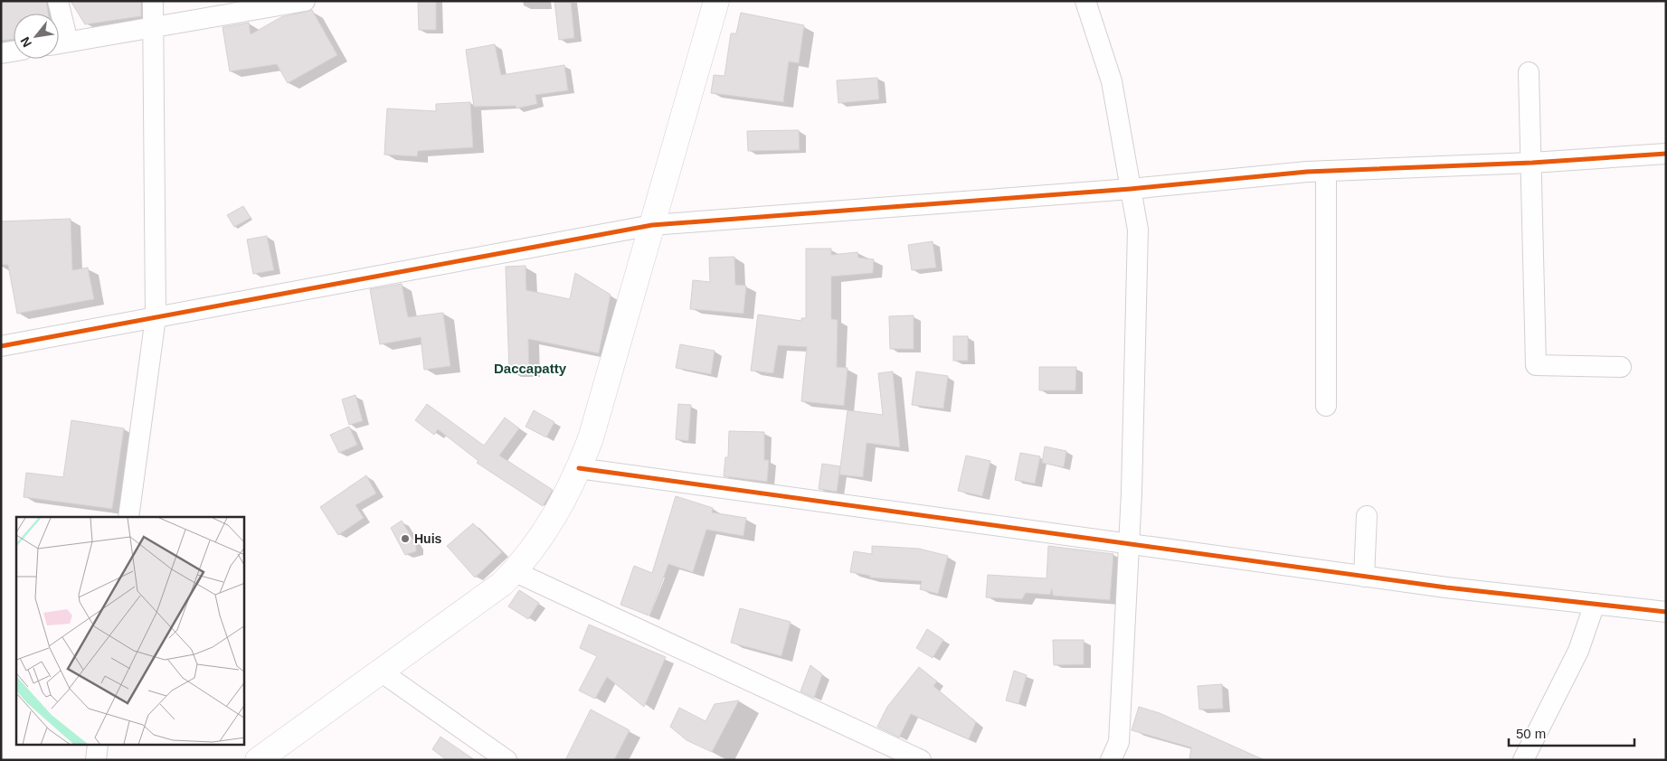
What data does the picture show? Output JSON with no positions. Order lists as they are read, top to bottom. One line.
{"districts":["Daccapatty"],"places":["Huis"],"scale_bar":"50 m","north":"bottom left"}
